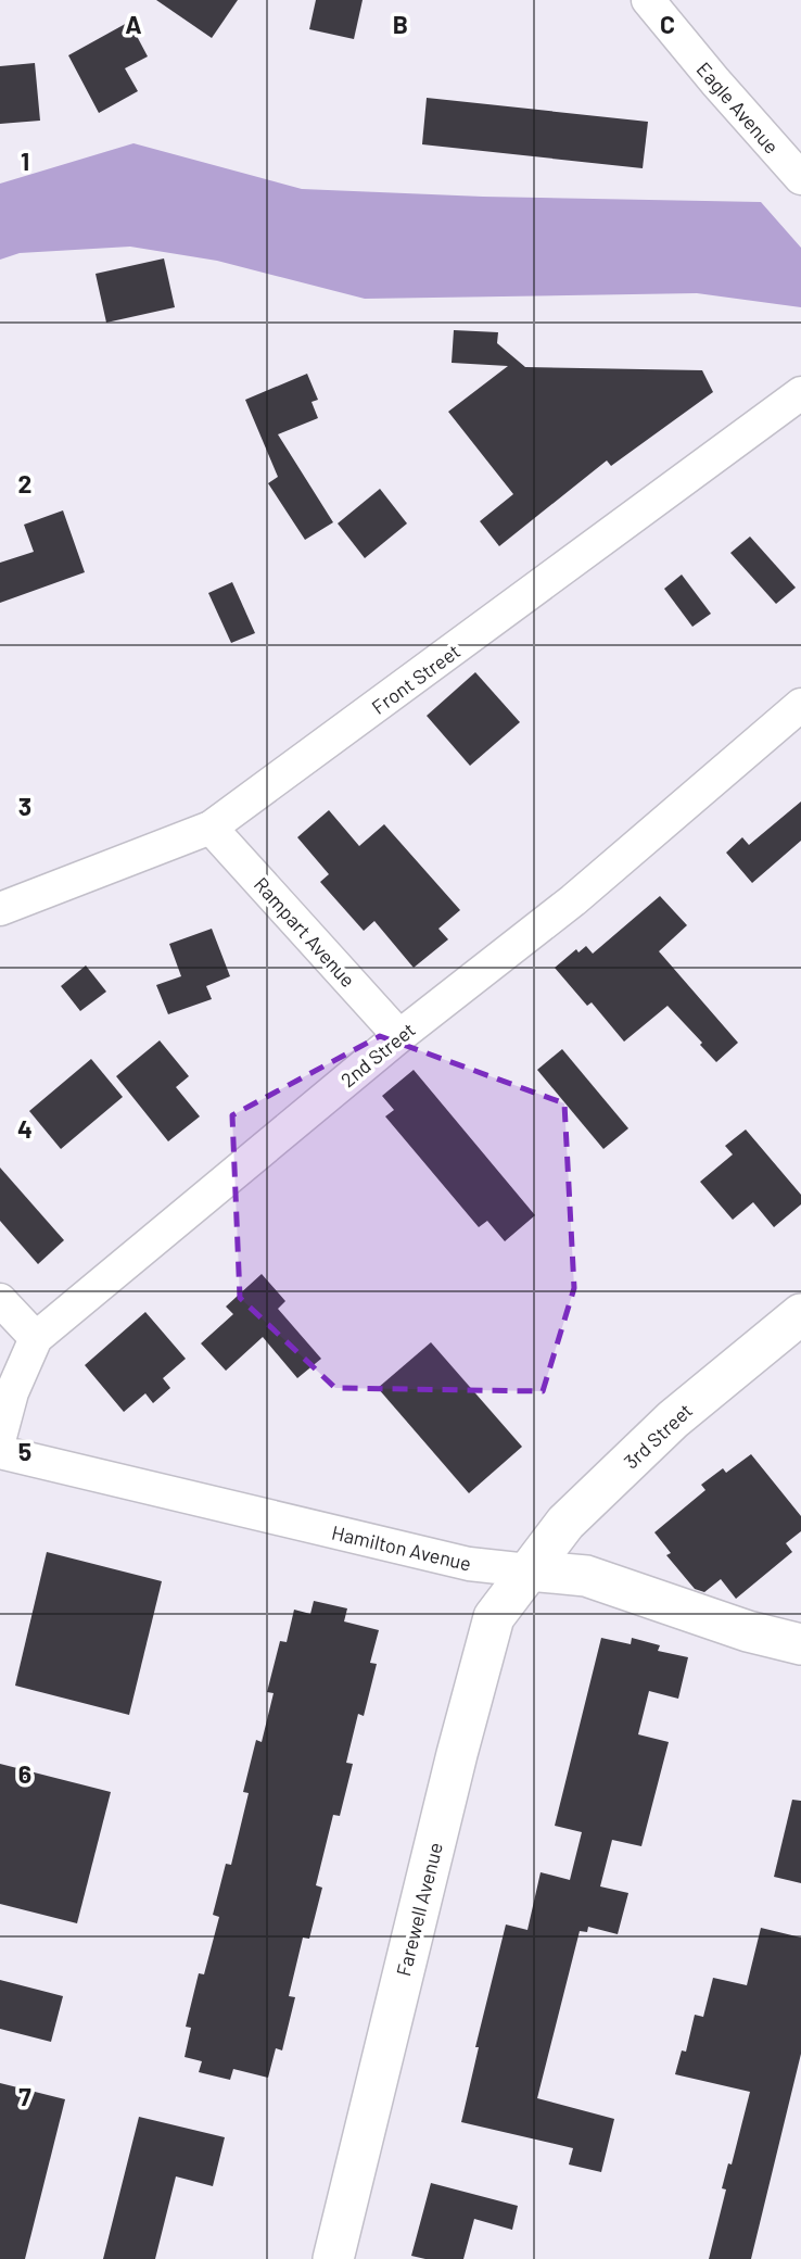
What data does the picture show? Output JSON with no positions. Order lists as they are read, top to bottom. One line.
{"streets":{"street":["Eagle Avenue","Front Street","Rampart Avenue","2nd Street","3rd Street","Hamilton Avenue","Farewell Avenue"]},"crossings":[["Front Street","Rampart Avenue"],["Rampart Avenue","2nd Street"],["3rd Street","Hamilton Avenue"],["3rd Street","Farewell Avenue"],["Hamilton Avenue","Farewell Avenue"]],"grid":{"columns":["A","B","C"],"rows":["1","2","3","4","5","6","7"]}}
